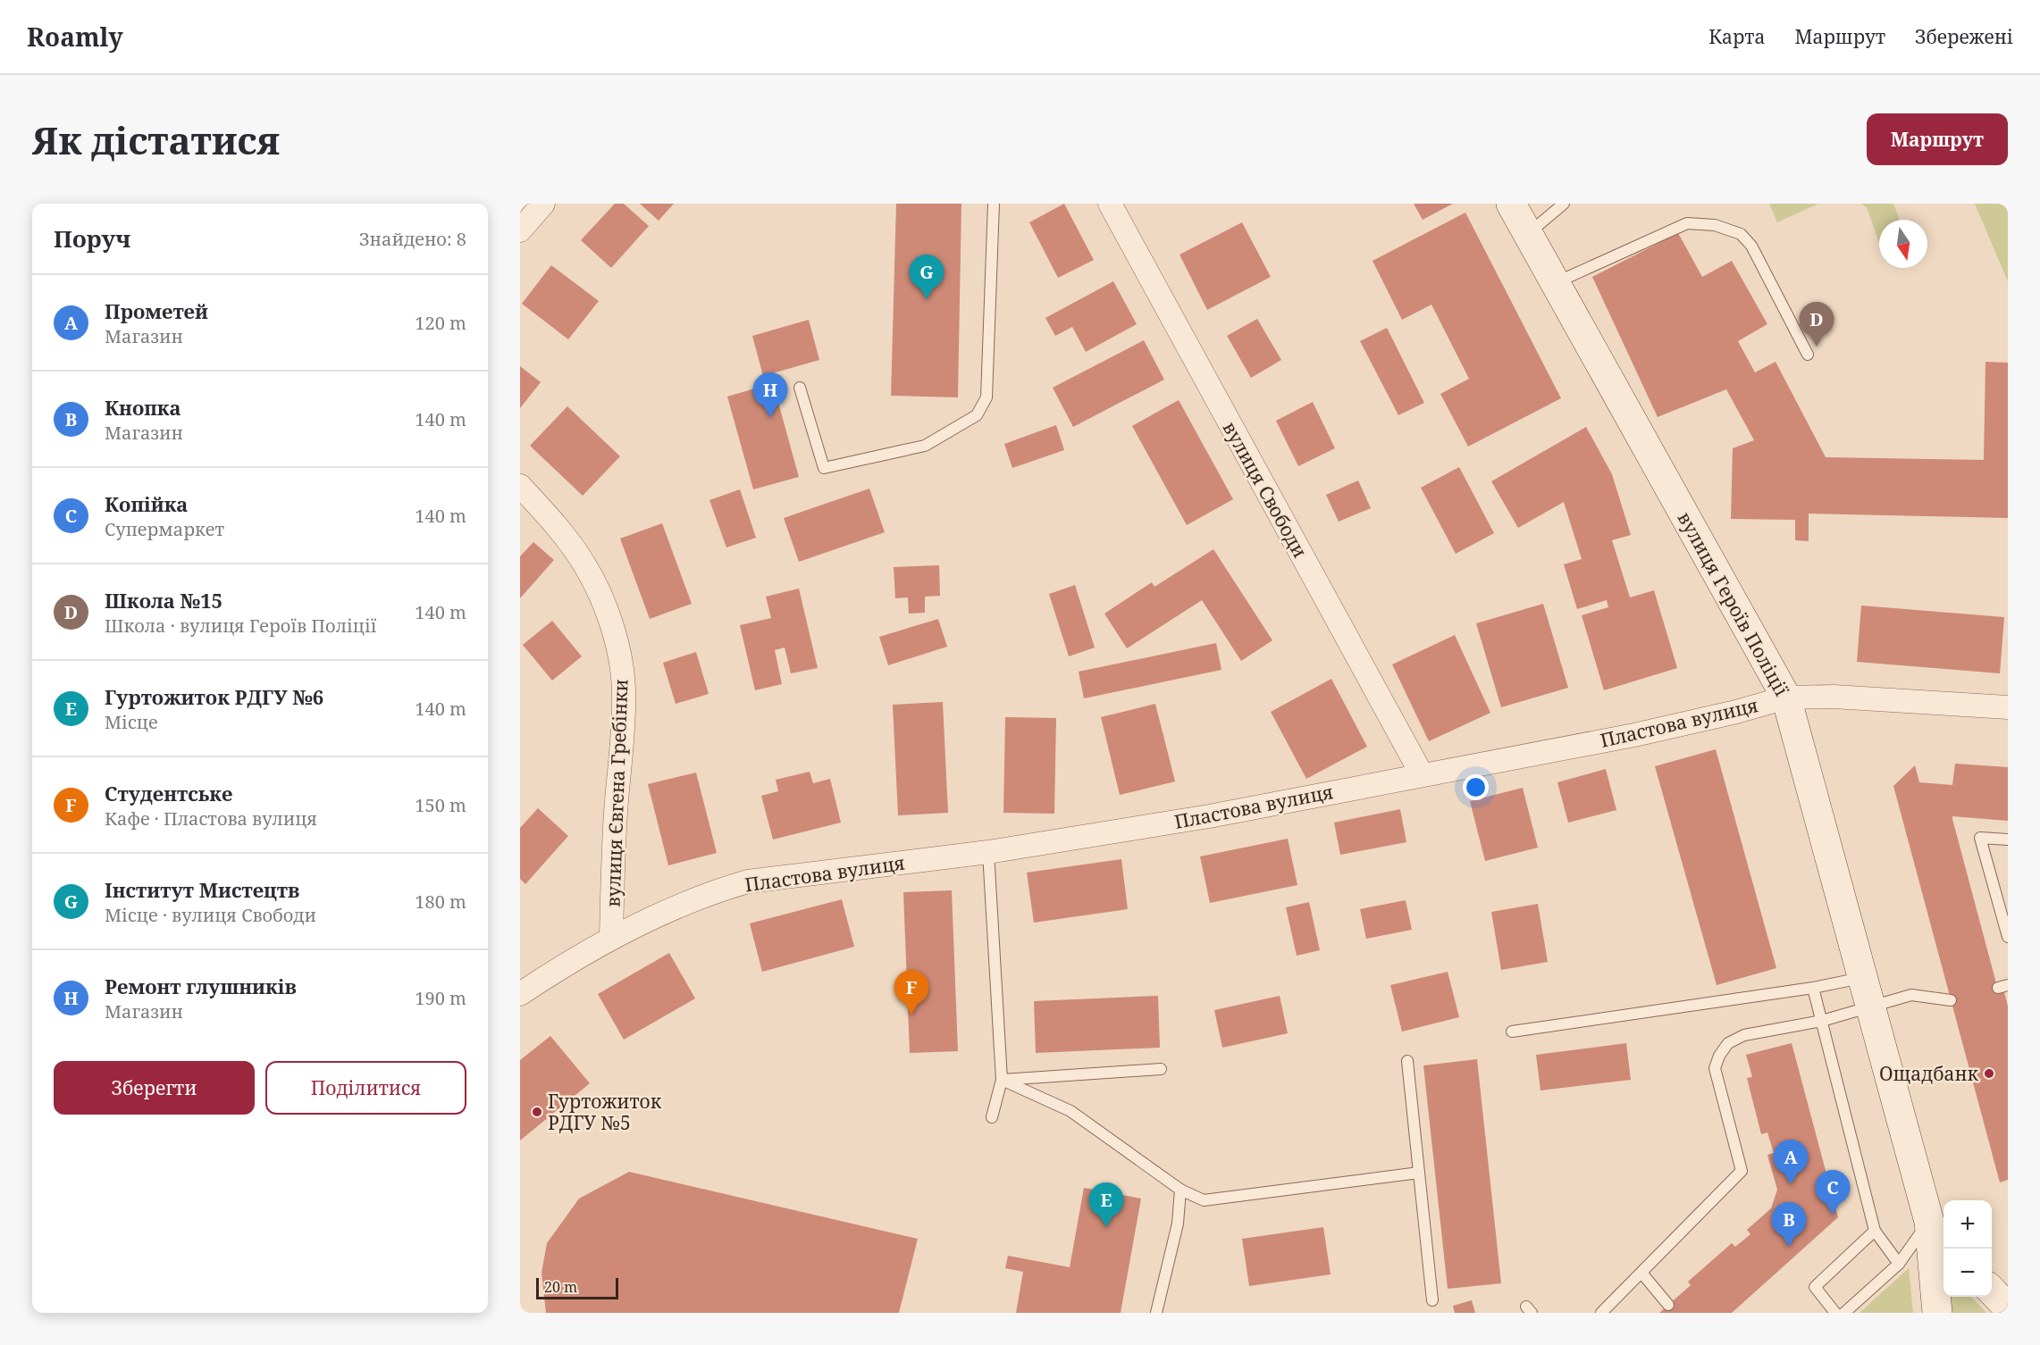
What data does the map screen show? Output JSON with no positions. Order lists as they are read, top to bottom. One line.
{"streets":{"street":["вулиця Свободи","вулиця Героїв Поліції","Пластова вулиця","вулиця Євгена Гребінки"]},"crossings":[["вулиця Свободи","Пластова вулиця"],["вулиця Героїв Поліції","Пластова вулиця"],["Пластова вулиця","вулиця Євгена Гребінки"]],"places":["Ощадбанк","Гуртожиток РДГУ №5"],"scale_bar":"20 m","north":"bottom","page":{"header":"Roamly","nav":["Карта","Маршрут","Збережені"],"buttons":["Маршрут",["Зберегти","Поділитися"]],"title":"Як дістатися","heading":["Поруч","Знайдено: 8"],"pins":["G","D","H","F","A","C","E","B"],"list":[{"mark":"A","name":"Прометей","note":"Магазин","value":"120 m"},{"mark":"B","name":"Кнопка","note":"Магазин","value":"140 m"},{"mark":"C","name":"Копійка","note":"Супермаркет","value":"140 m"},{"mark":"D","name":"Школа №15","note":"Школа · вулиця Героїв Поліції","value":"140 m"},{"mark":"E","name":"Гуртожиток РДГУ №6","note":"Місце","value":"140 m"},{"mark":"F","name":"Студентське","note":"Кафе · Пластова вулиця","value":"150 m"},{"mark":"G","name":"Інститут Мистецтв","note":"Місце · вулиця Свободи","value":"180 m"},{"mark":"H","name":"Ремонт глушників","note":"Магазин","value":"190 m"}],"map_buttons":["+","−"],"scale":"20 m"}}
